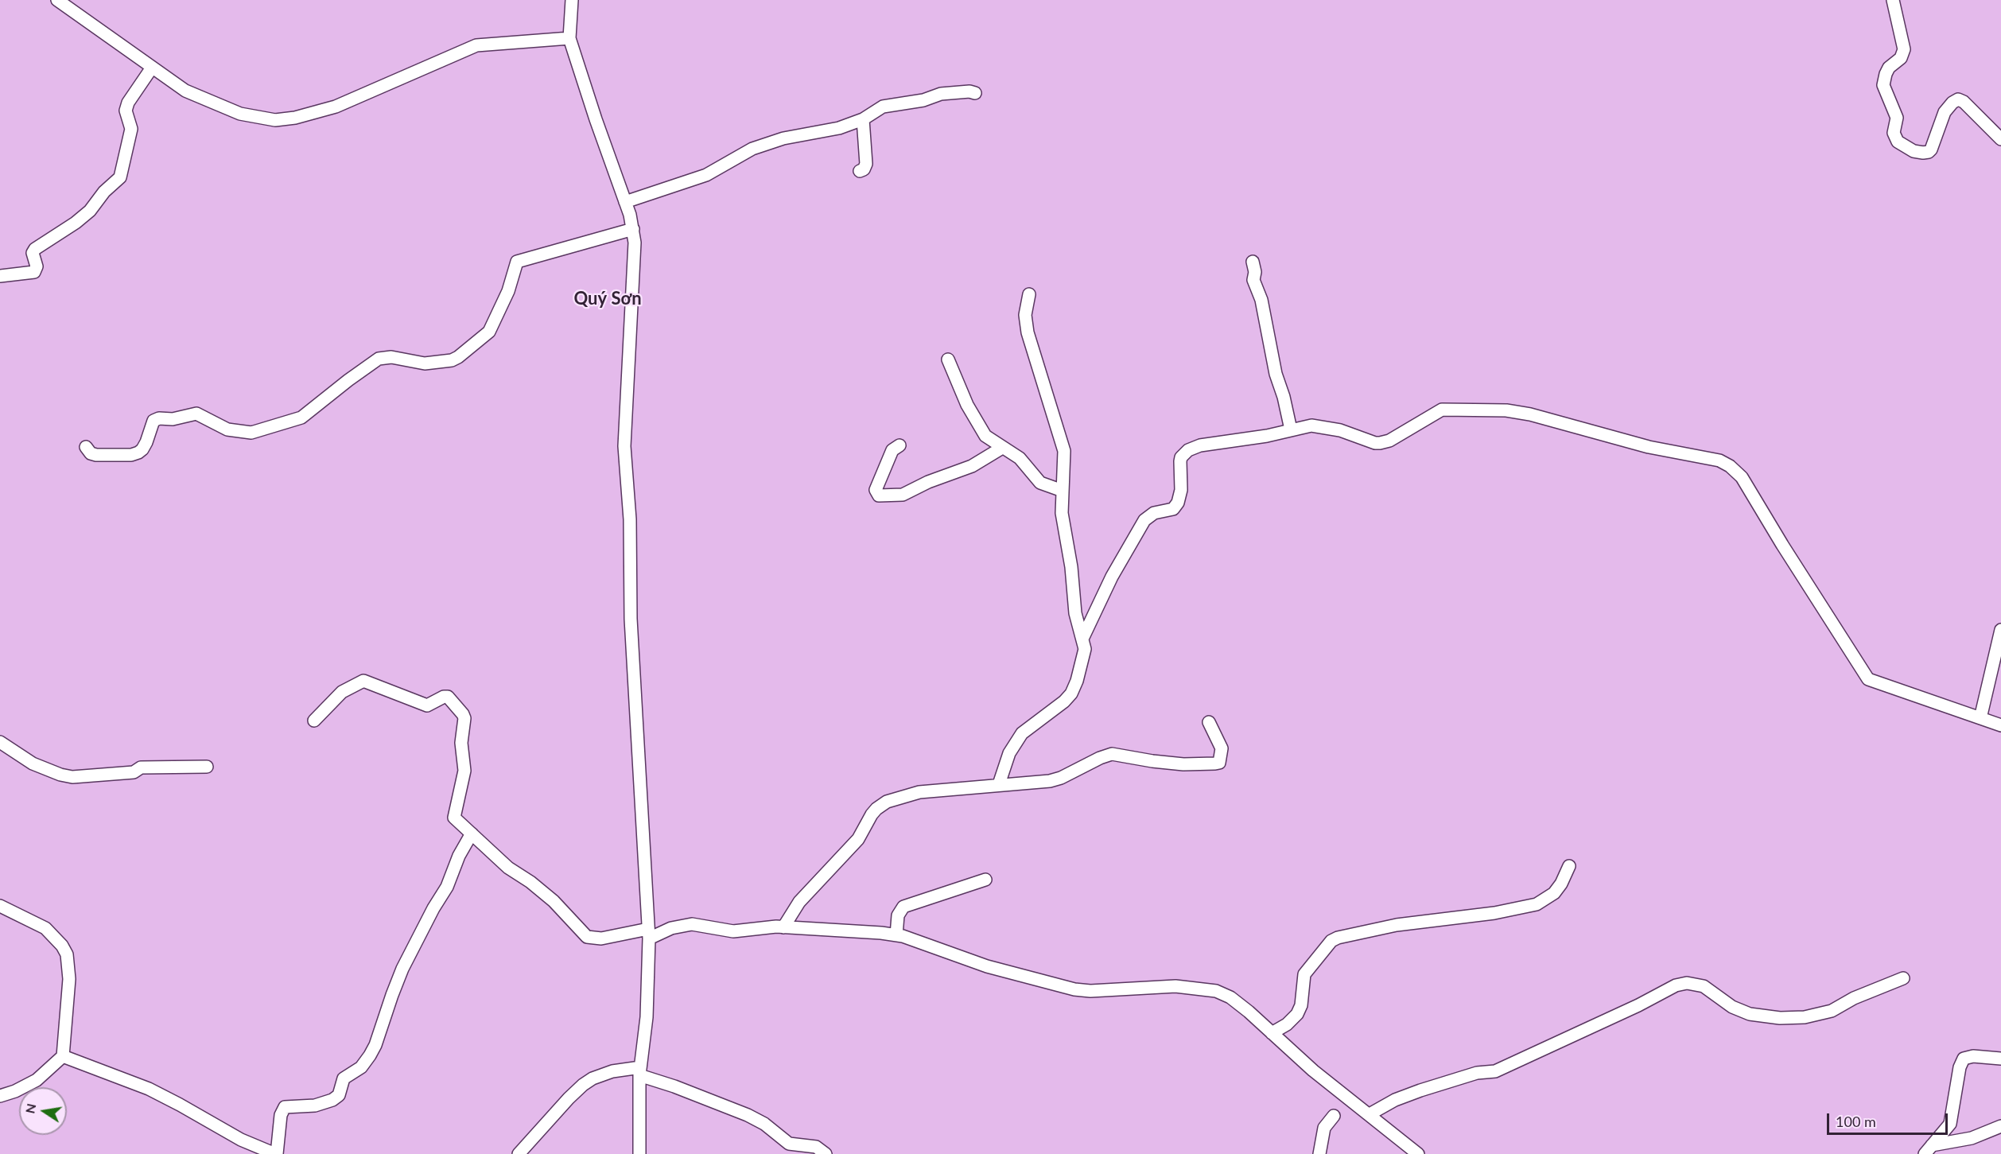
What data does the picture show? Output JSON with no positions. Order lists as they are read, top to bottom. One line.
{"districts":["Quý Sơn"],"scale_bar":"100 m","north":"left"}
